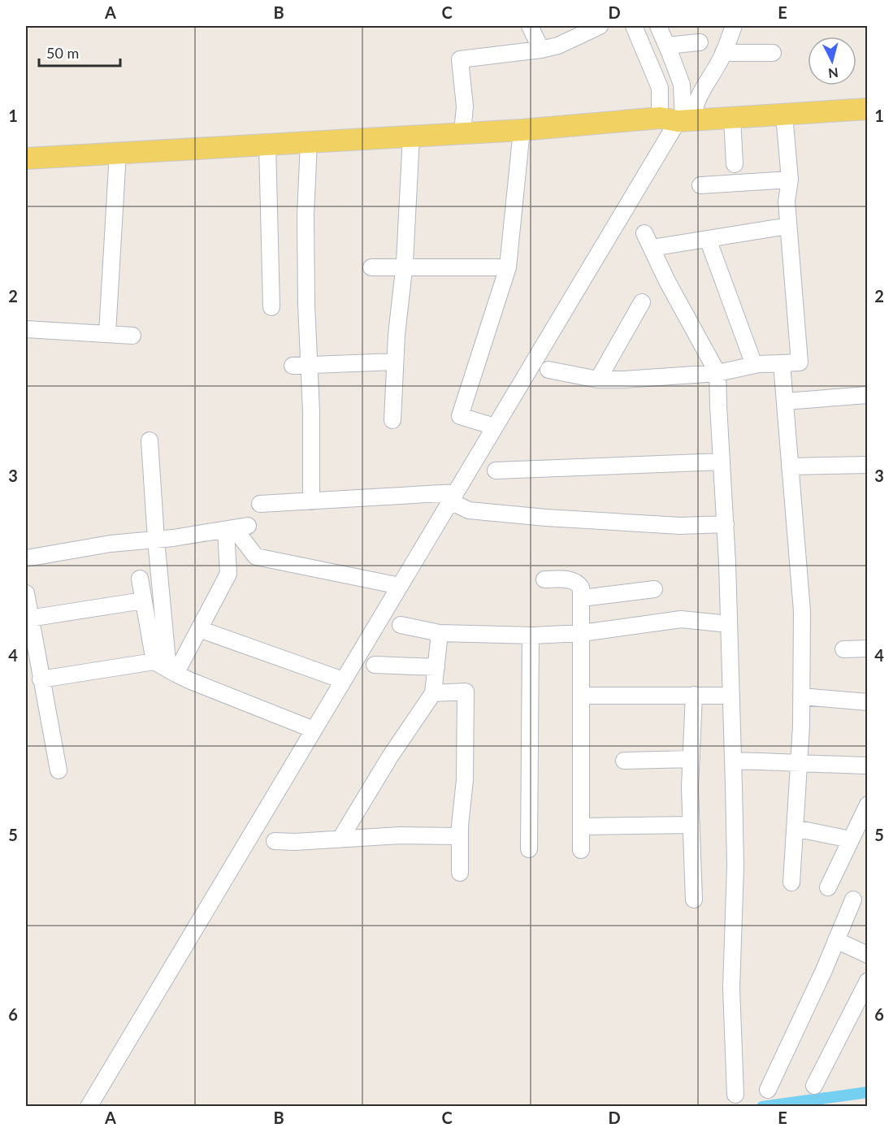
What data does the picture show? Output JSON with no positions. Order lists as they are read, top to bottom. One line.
{"scale_bar":"50 m","north":"bottom","grid":{"columns":["A","B","C","D","E"],"rows":["1","2","3","4","5","6"]}}
